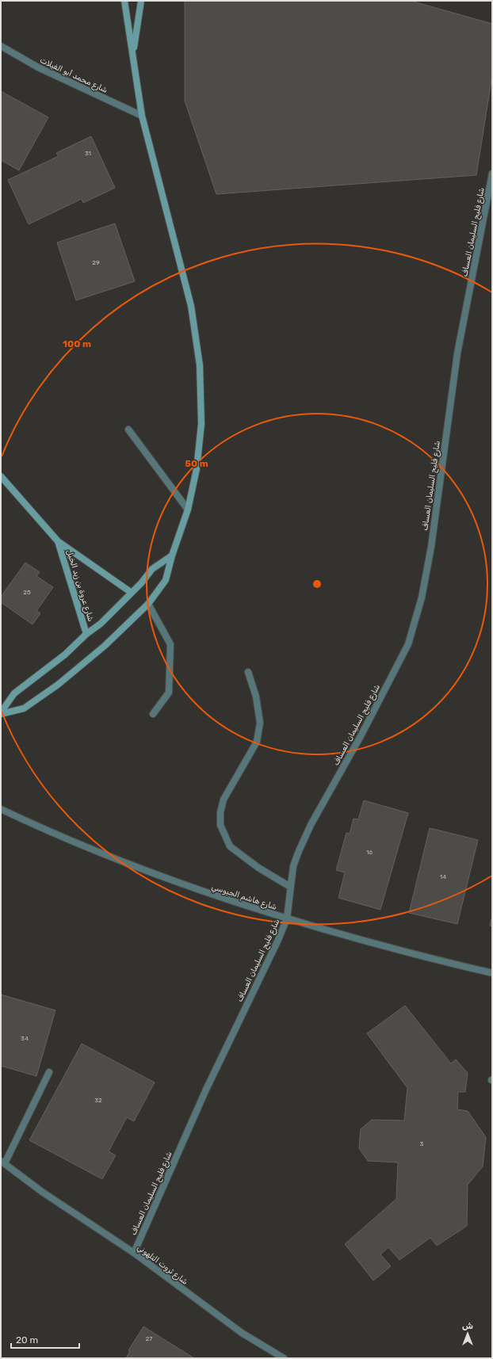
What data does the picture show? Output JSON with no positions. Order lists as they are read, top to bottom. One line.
{"streets":{"street":["شارع محمد أبو الفيلات","شارع فليح السليمان العساف","شارع عروة بن زيد الخيل","شارع هاشم الجيوسي","شارع ثروت التلهوني"]},"crossings":[["شارع فليح السليمان العساف","شارع هاشم الجيوسي"],["شارع فليح السليمان العساف","شارع ثروت التلهوني"]],"house_numbers":["31","29","25","16","14","34","32","3","27"],"scale_bar":"20 m","north":"top","rings":["100 m","50 m"]}
